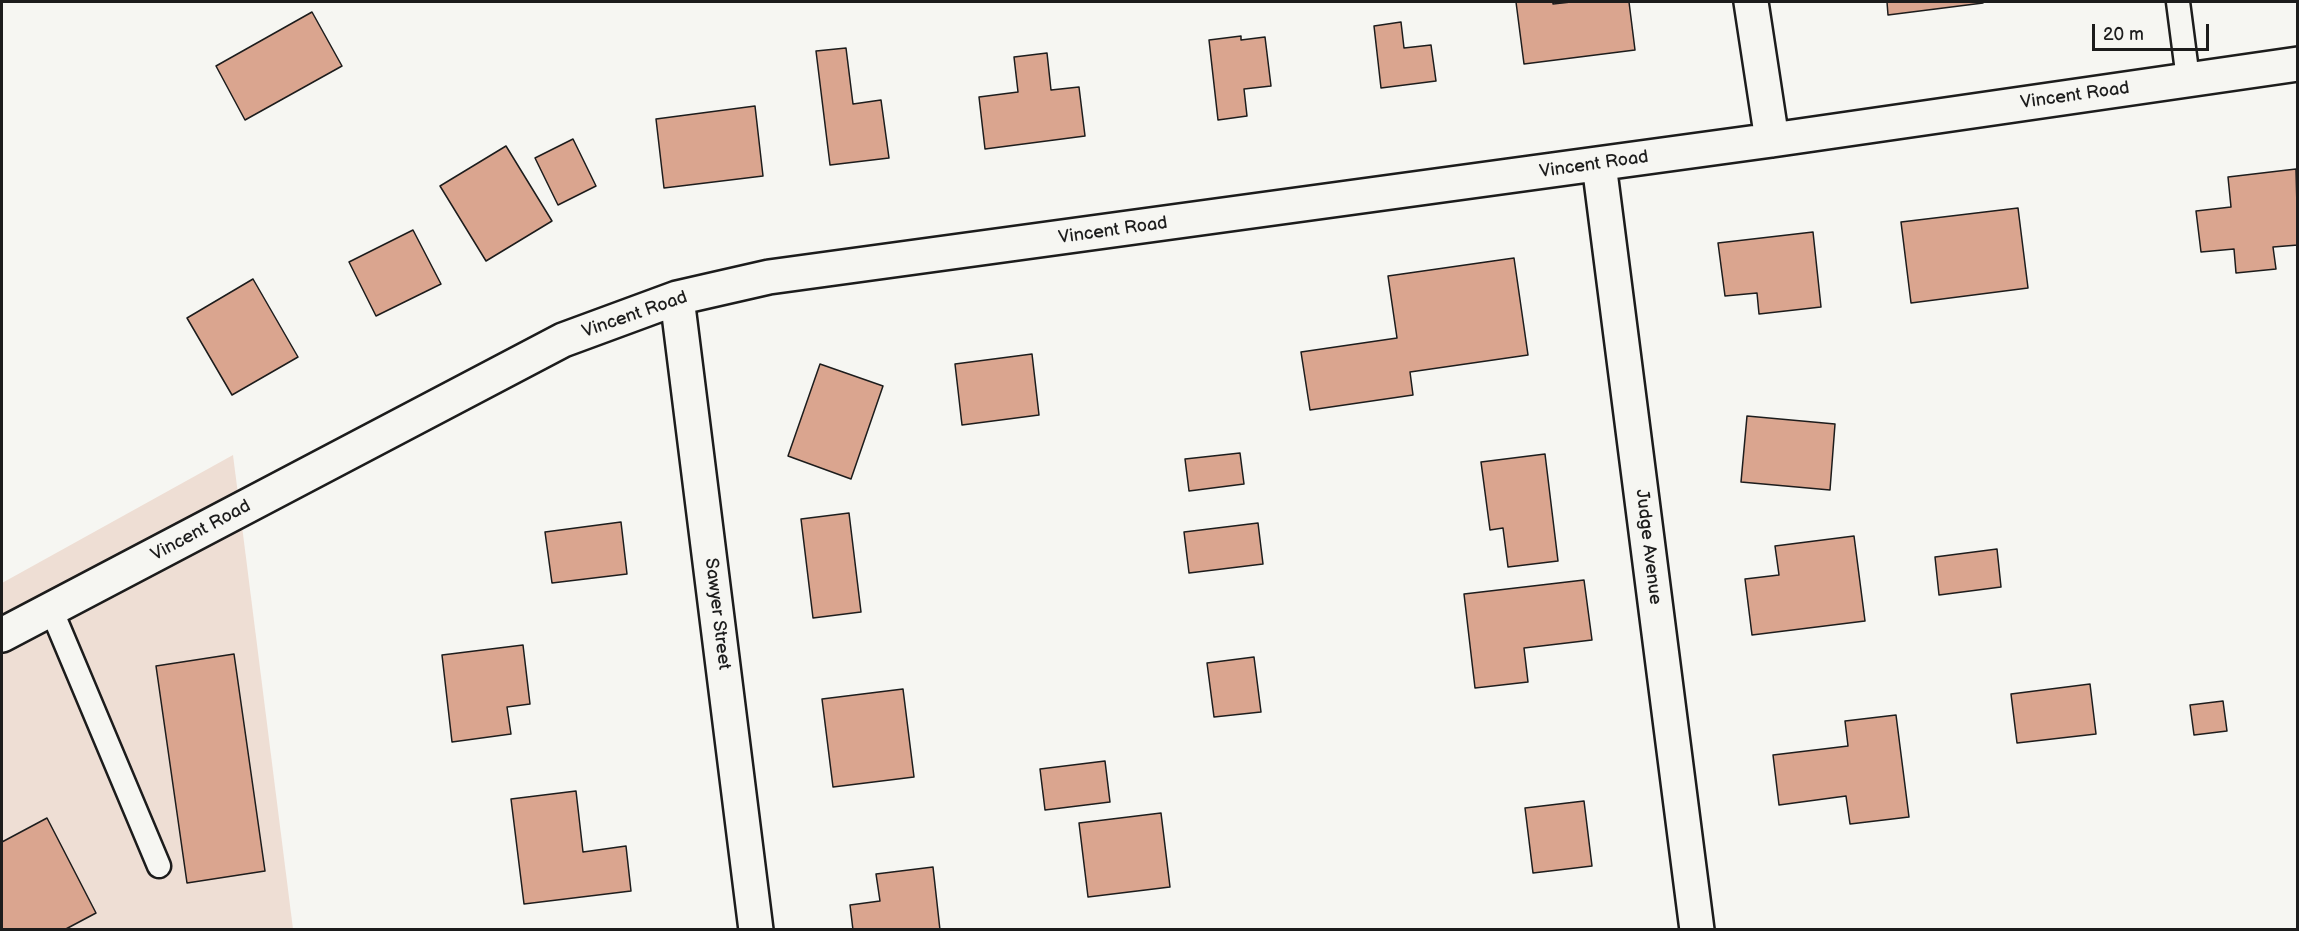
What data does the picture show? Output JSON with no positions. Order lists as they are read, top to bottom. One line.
{"streets":{"street":["Vincent Road","Judge Avenue","Sawyer Street"]},"crossings":[["Vincent Road","Judge Avenue"],["Vincent Road","Sawyer Street"]],"scale_bar":"20 m"}
